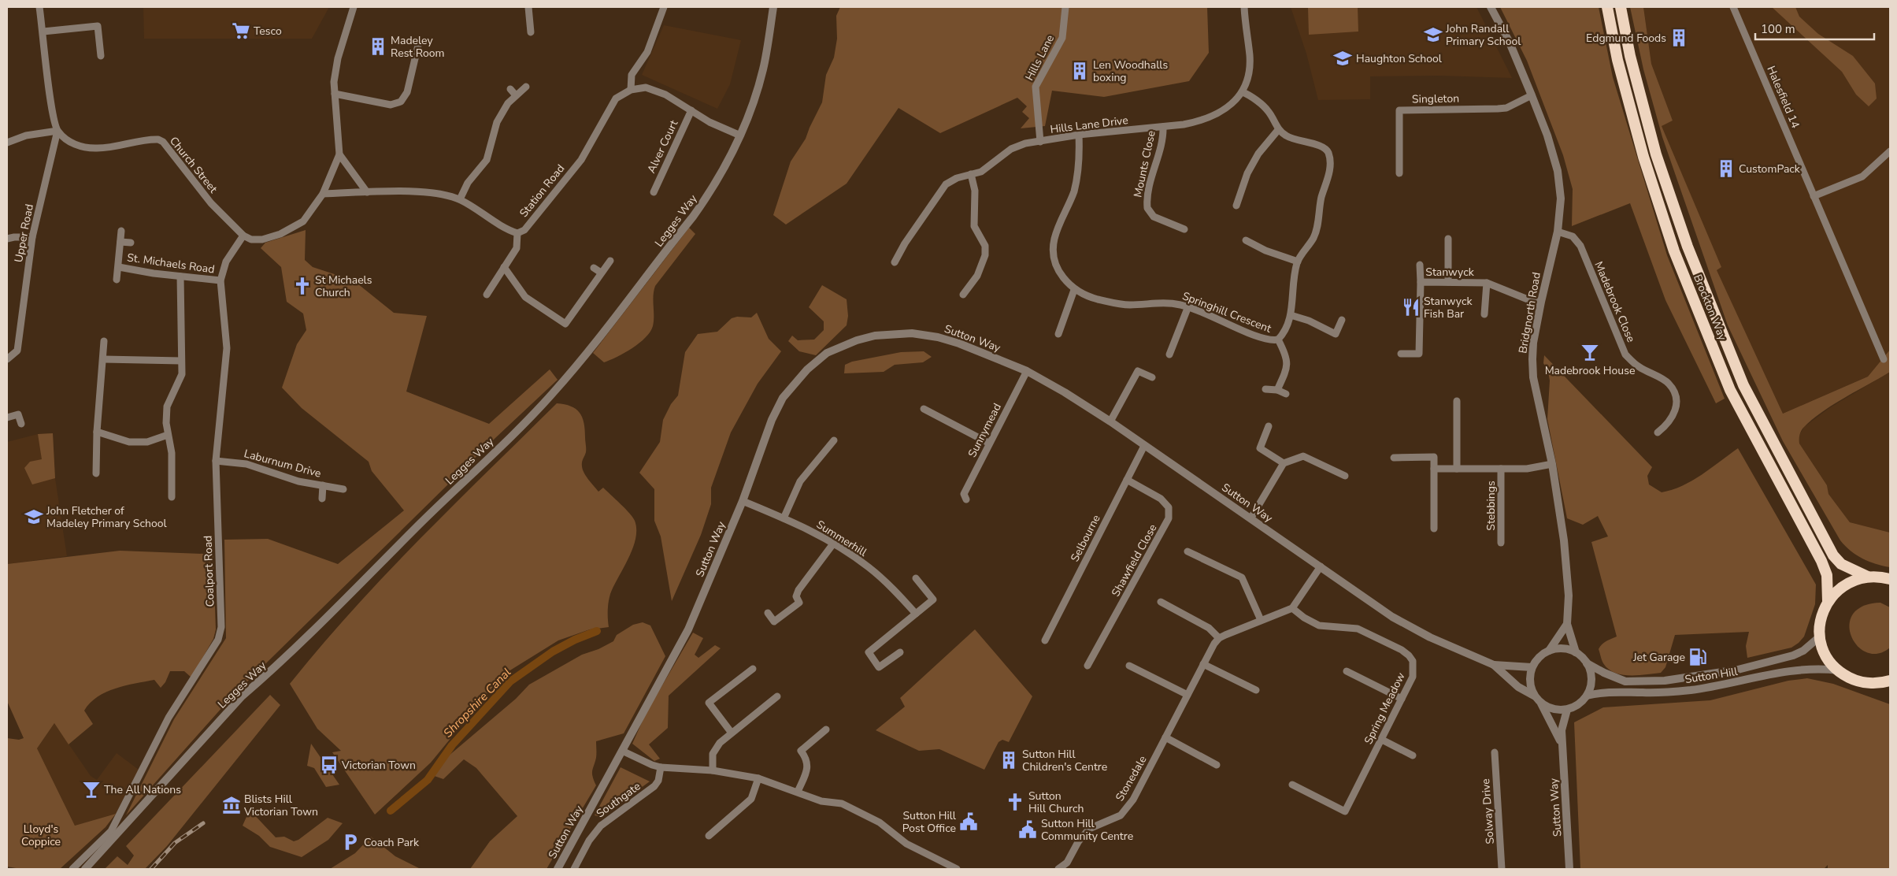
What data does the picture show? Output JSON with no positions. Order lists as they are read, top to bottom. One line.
{"streets":{"highway":["Brockton Way"],"street":["Hills Lane","Halesfield 14","Singleton","Hills Lane Drive","Alver Court","Mounts Close","Church Street","Station Road","Legges Way","Upper Road","St. Michaels Road","Stanwyck","Madebrook Close","Springhill Crescent","Bridgnorth Road","Sutton Way","Sunnymead","Laburnum Drive","Stebbings","Summerhill","Selbourne","Shawfield Close","Coalport Road","Sutton Hill","Spring Meadow","Stonedale","Southgate","Solway Drive"]},"crossings":[["Hills Lane","Hills Lane Drive"],["Singleton","Bridgnorth Road"],["Hills Lane Drive","Mounts Close"],["Hills Lane Drive","Springhill Crescent"],["Church Street","Upper Road"],["Church Street","Coalport Road"],["St. Michaels Road","Coalport Road"],["Stanwyck","Bridgnorth Road"],["Madebrook Close","Bridgnorth Road"],["Bridgnorth Road","Sutton Way"],["Bridgnorth Road","Stebbings"],["Bridgnorth Road","Sutton Hill"],["Sutton Way","Sunnymead"],["Sutton Way","Summerhill"],["Sutton Way","Selbourne"],["Sutton Way","Sutton Hill"],["Laburnum Drive","Coalport Road"],["Selbourne","Shawfield Close"]],"water":["Shropshire Canal"],"parks":["Lloyd's Coppice"],"places":{"supermarket":["Tesco"],"school or university":["John Randall Primary School","Haughton School","John Fletcher of Madeley Primary School"],"building":["Edgmund Foods","Madeley Rest Room","Len Woodhalls boxing","CustomPack","Sutton Hill Children's Centre"],"church":["St Michaels Church","Sutton Hill Church"],"restaurant":["Stanwyck Fish Bar"],"bar":["Madebrook House","The All Nations"],"fuel station":["Jet Garage"],"bus stop":["Victorian Town"],"museum":["Blists Hill Victorian Town"],"public building":["Sutton Hill Post Office","Sutton Hill Community Centre"],"parking":["Coach Park"]},"scale_bar":"100 m"}
